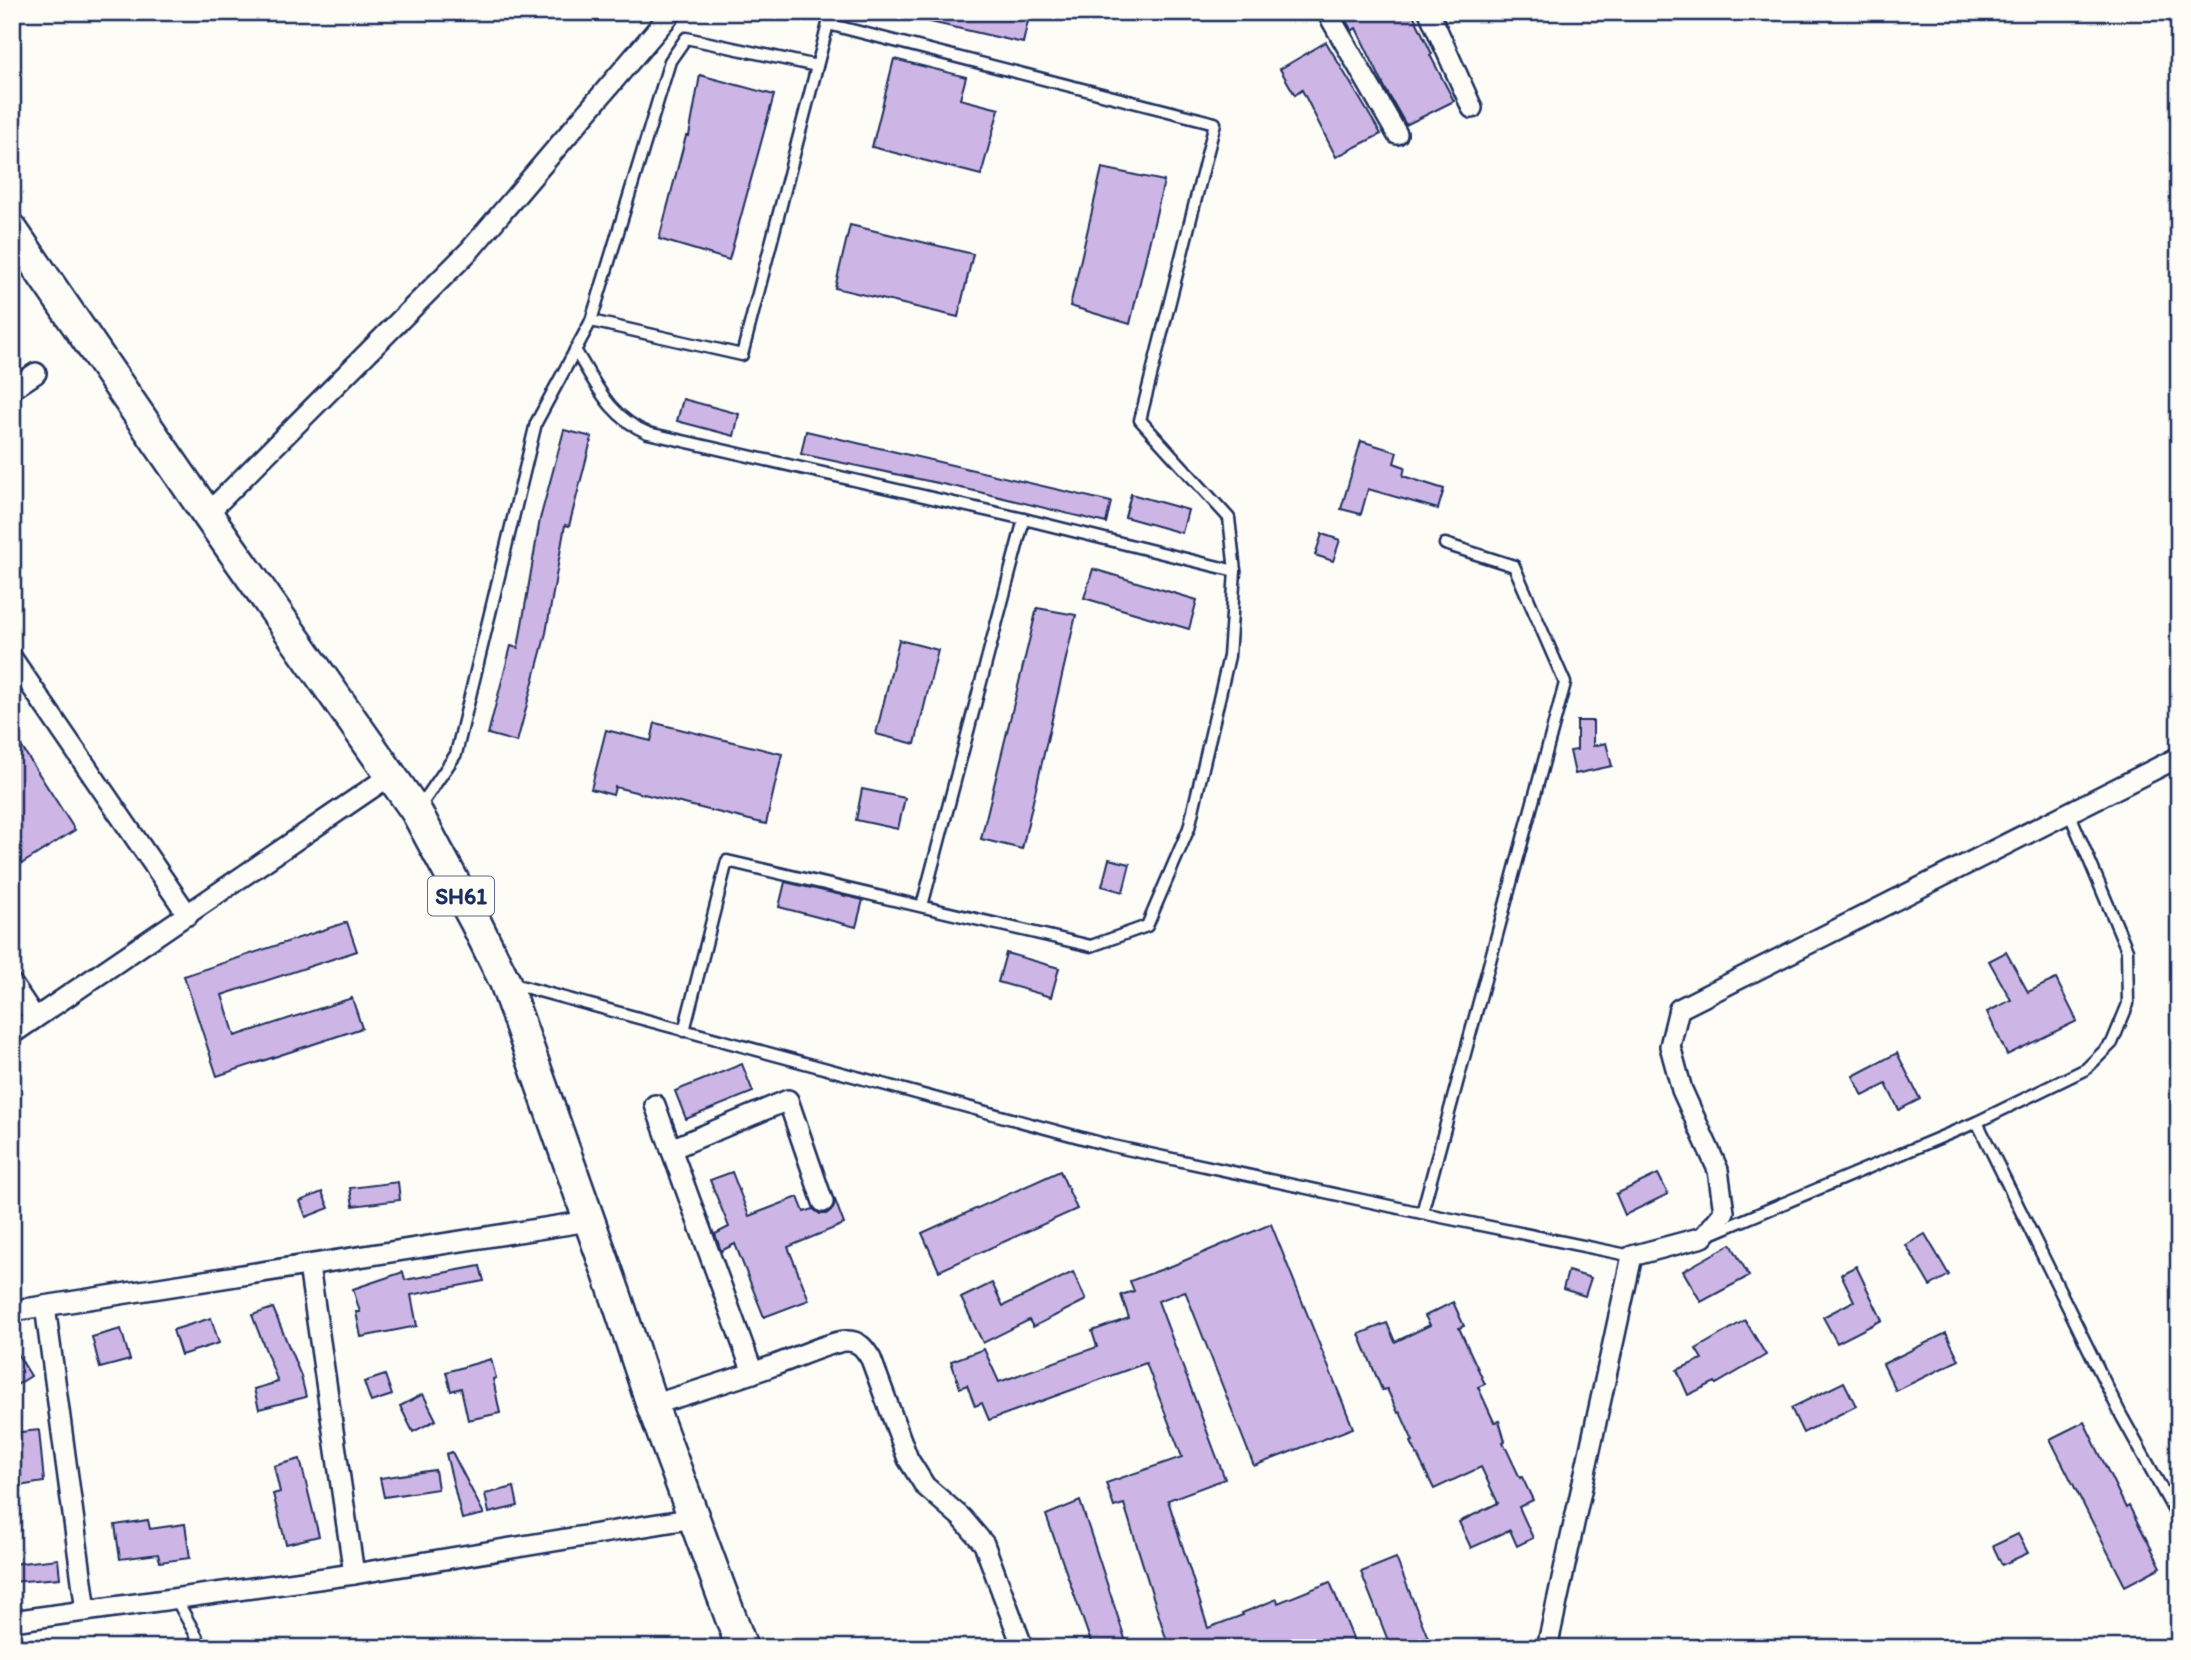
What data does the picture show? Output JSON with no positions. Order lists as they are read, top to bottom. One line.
{"streets":{"main road":["SH61"]}}
